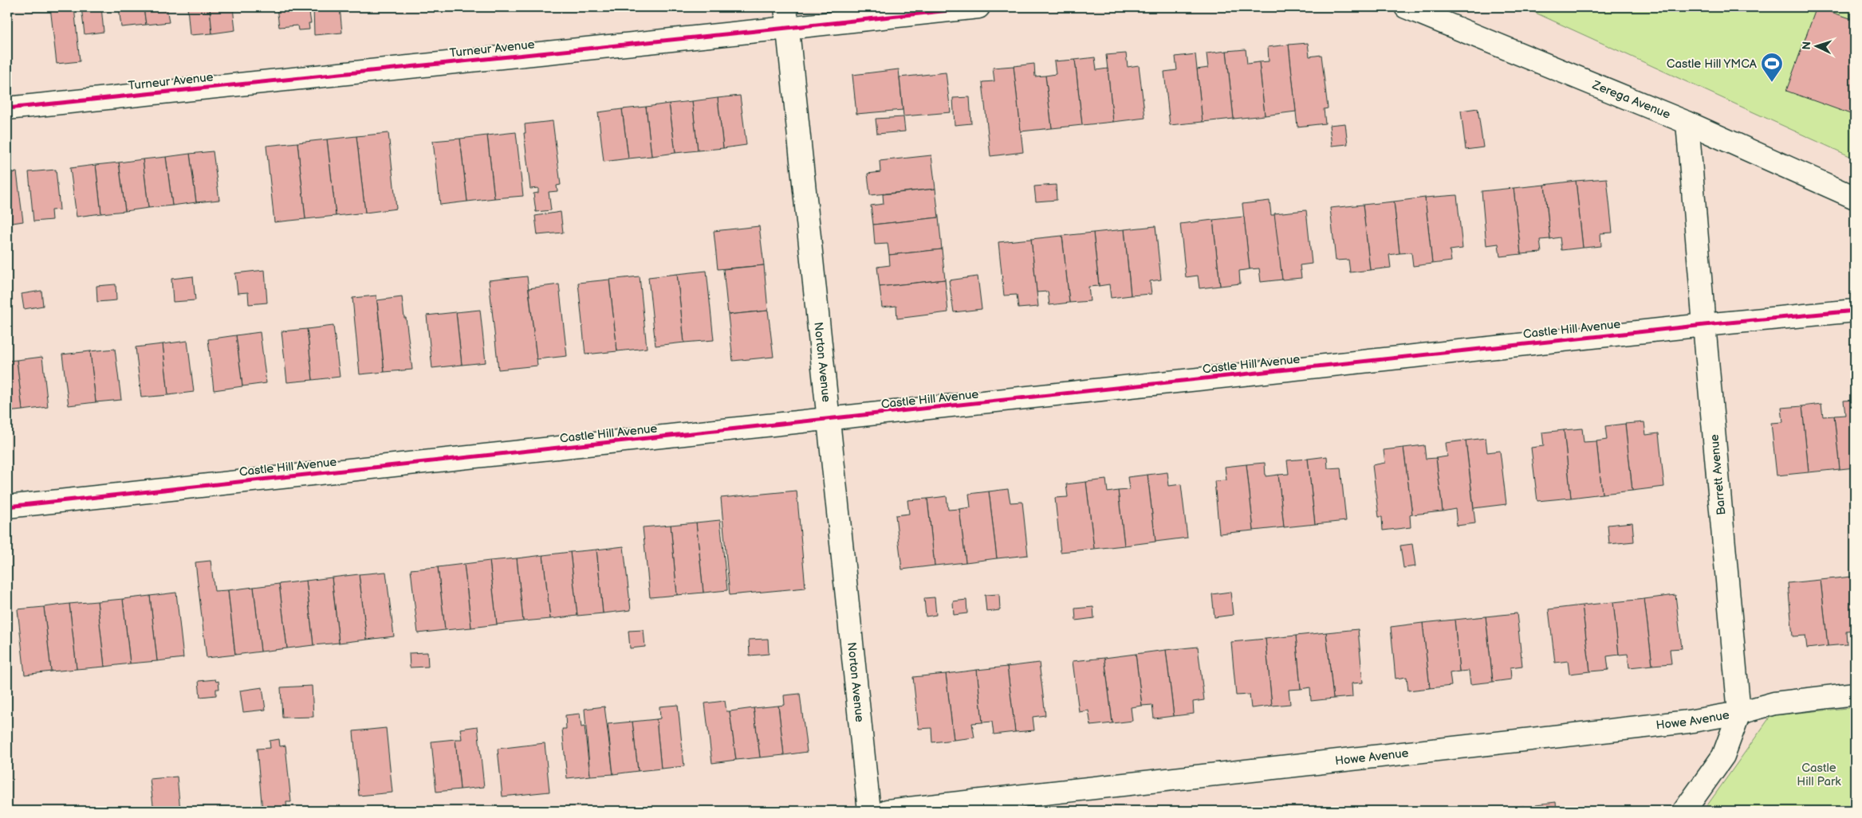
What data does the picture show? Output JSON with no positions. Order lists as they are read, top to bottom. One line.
{"streets":{"street":["Turneur Avenue","Zerega Avenue","Castle Hill Avenue","Norton Avenue","Barrett Avenue","Howe Avenue"]},"crossings":[["Turneur Avenue","Norton Avenue"],["Zerega Avenue","Barrett Avenue"],["Castle Hill Avenue","Norton Avenue"],["Castle Hill Avenue","Barrett Avenue"],["Barrett Avenue","Howe Avenue"]],"parks":["Castle Hill Park"],"places":{"sports":["Castle Hill YMCA"]},"north":"left"}
